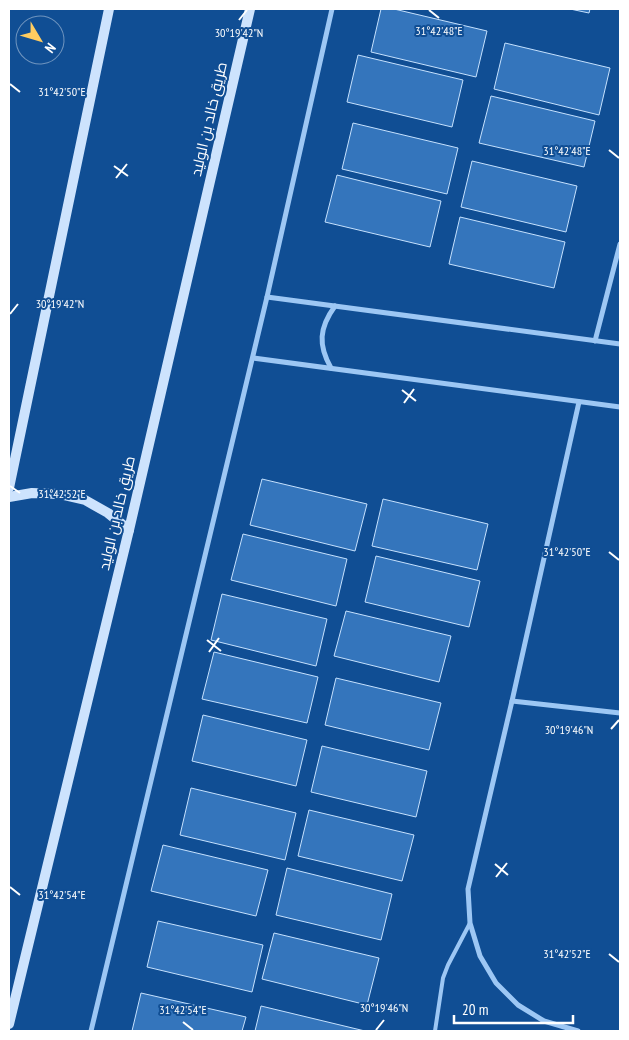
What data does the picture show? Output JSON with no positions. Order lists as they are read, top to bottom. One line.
{"streets":{"street":["طريق خالد بن الوليد"]},"scale_bar":"20 m","north":"bottom right","coordinates":["31°42'48\"E","30°19'42\"N","31°42'50\"E","31°42'52\"E","30°19'46\"N","31°42'54\"E"]}
